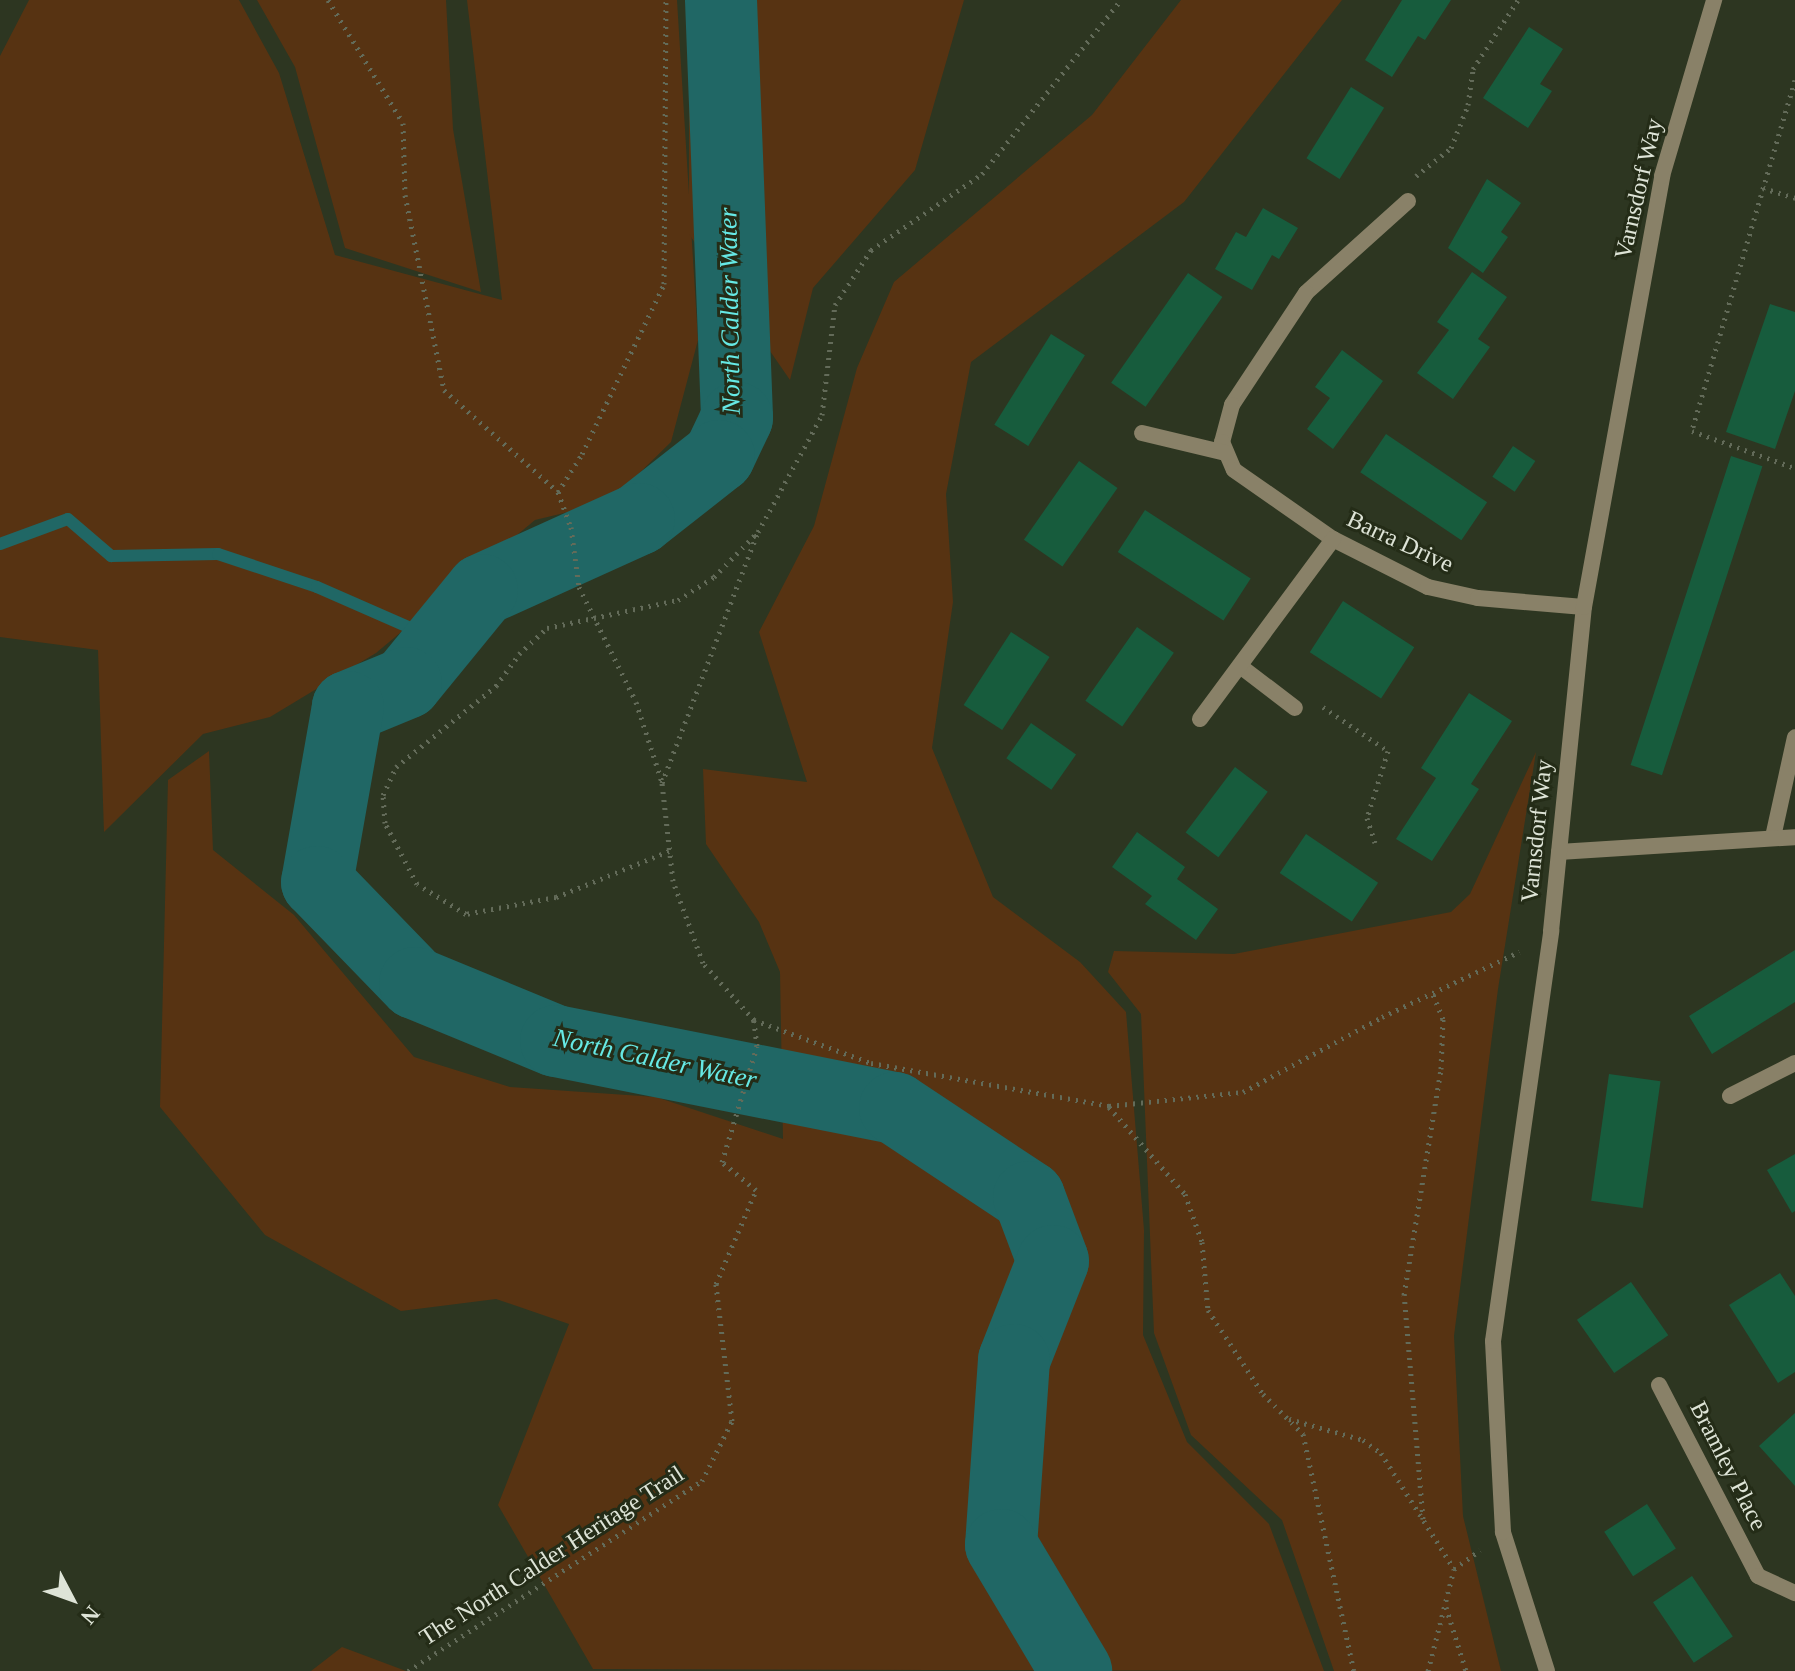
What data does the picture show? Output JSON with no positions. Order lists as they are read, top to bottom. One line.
{"streets":{"street":["Varnsdorf Way","Barra Drive","Bramley Place"],"path":["The North Calder Heritage Trail"]},"crossings":[["Varnsdorf Way","Barra Drive"]],"water":["North Calder Water"],"north":"bottom right"}
